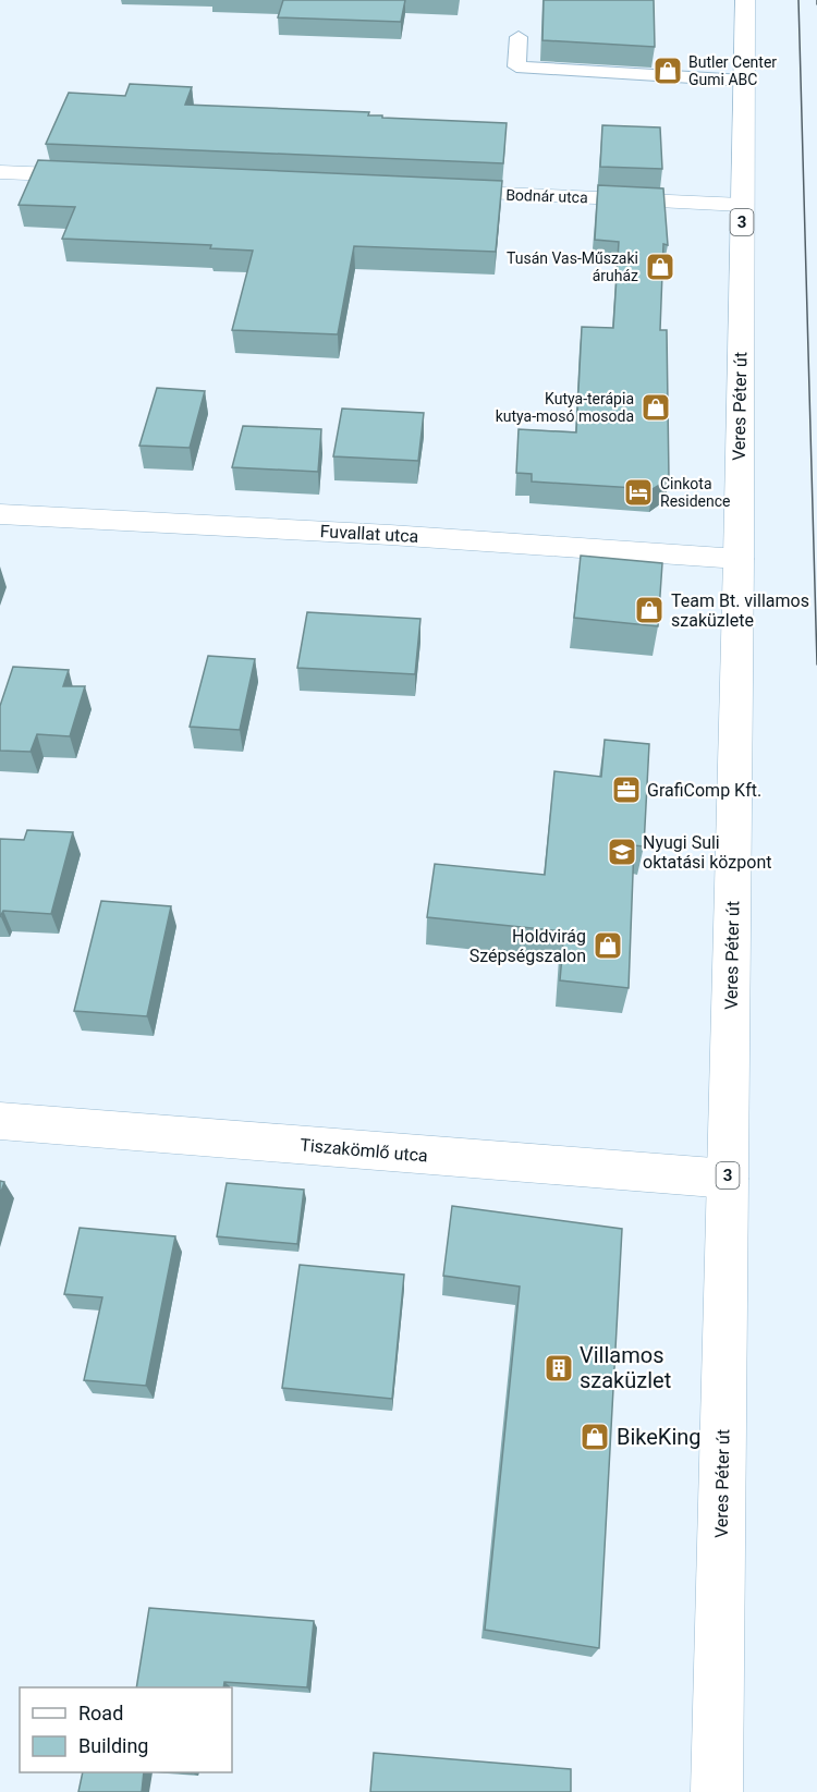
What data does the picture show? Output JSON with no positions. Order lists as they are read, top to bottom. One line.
{"streets":{"main road":["Bodnár utca","3","Veres Péter út","Fuvallat utca","Tiszakömlő utca"]},"crossings":[["Bodnár utca","Veres Péter út"],["Veres Péter út","Fuvallat utca"],["Veres Péter út","Tiszakömlő utca"]],"places":{"shop":["Butler Center Gumi ABC","Tusán Vas-Műszaki áruház","Kutya-terápia kutya-mosó mosoda","Team Bt. villamos szaküzlete","Holdvirág Szépségszalon","BikeKing"],"hotel":["Cinkota Residence"],"office":["GrafiComp Kft."],"school or university":["Nyugi Suli oktatási központ"],"building":["Villamos szaküzlet"]},"legend":["Road","Building"]}
